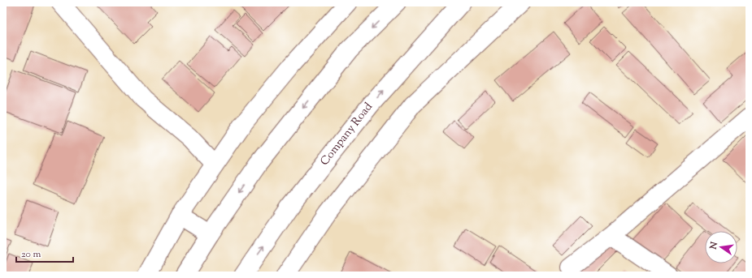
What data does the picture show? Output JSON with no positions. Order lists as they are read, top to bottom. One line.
{"streets":{"main road":["Company Road"]},"scale_bar":"20 m","north":"left"}
